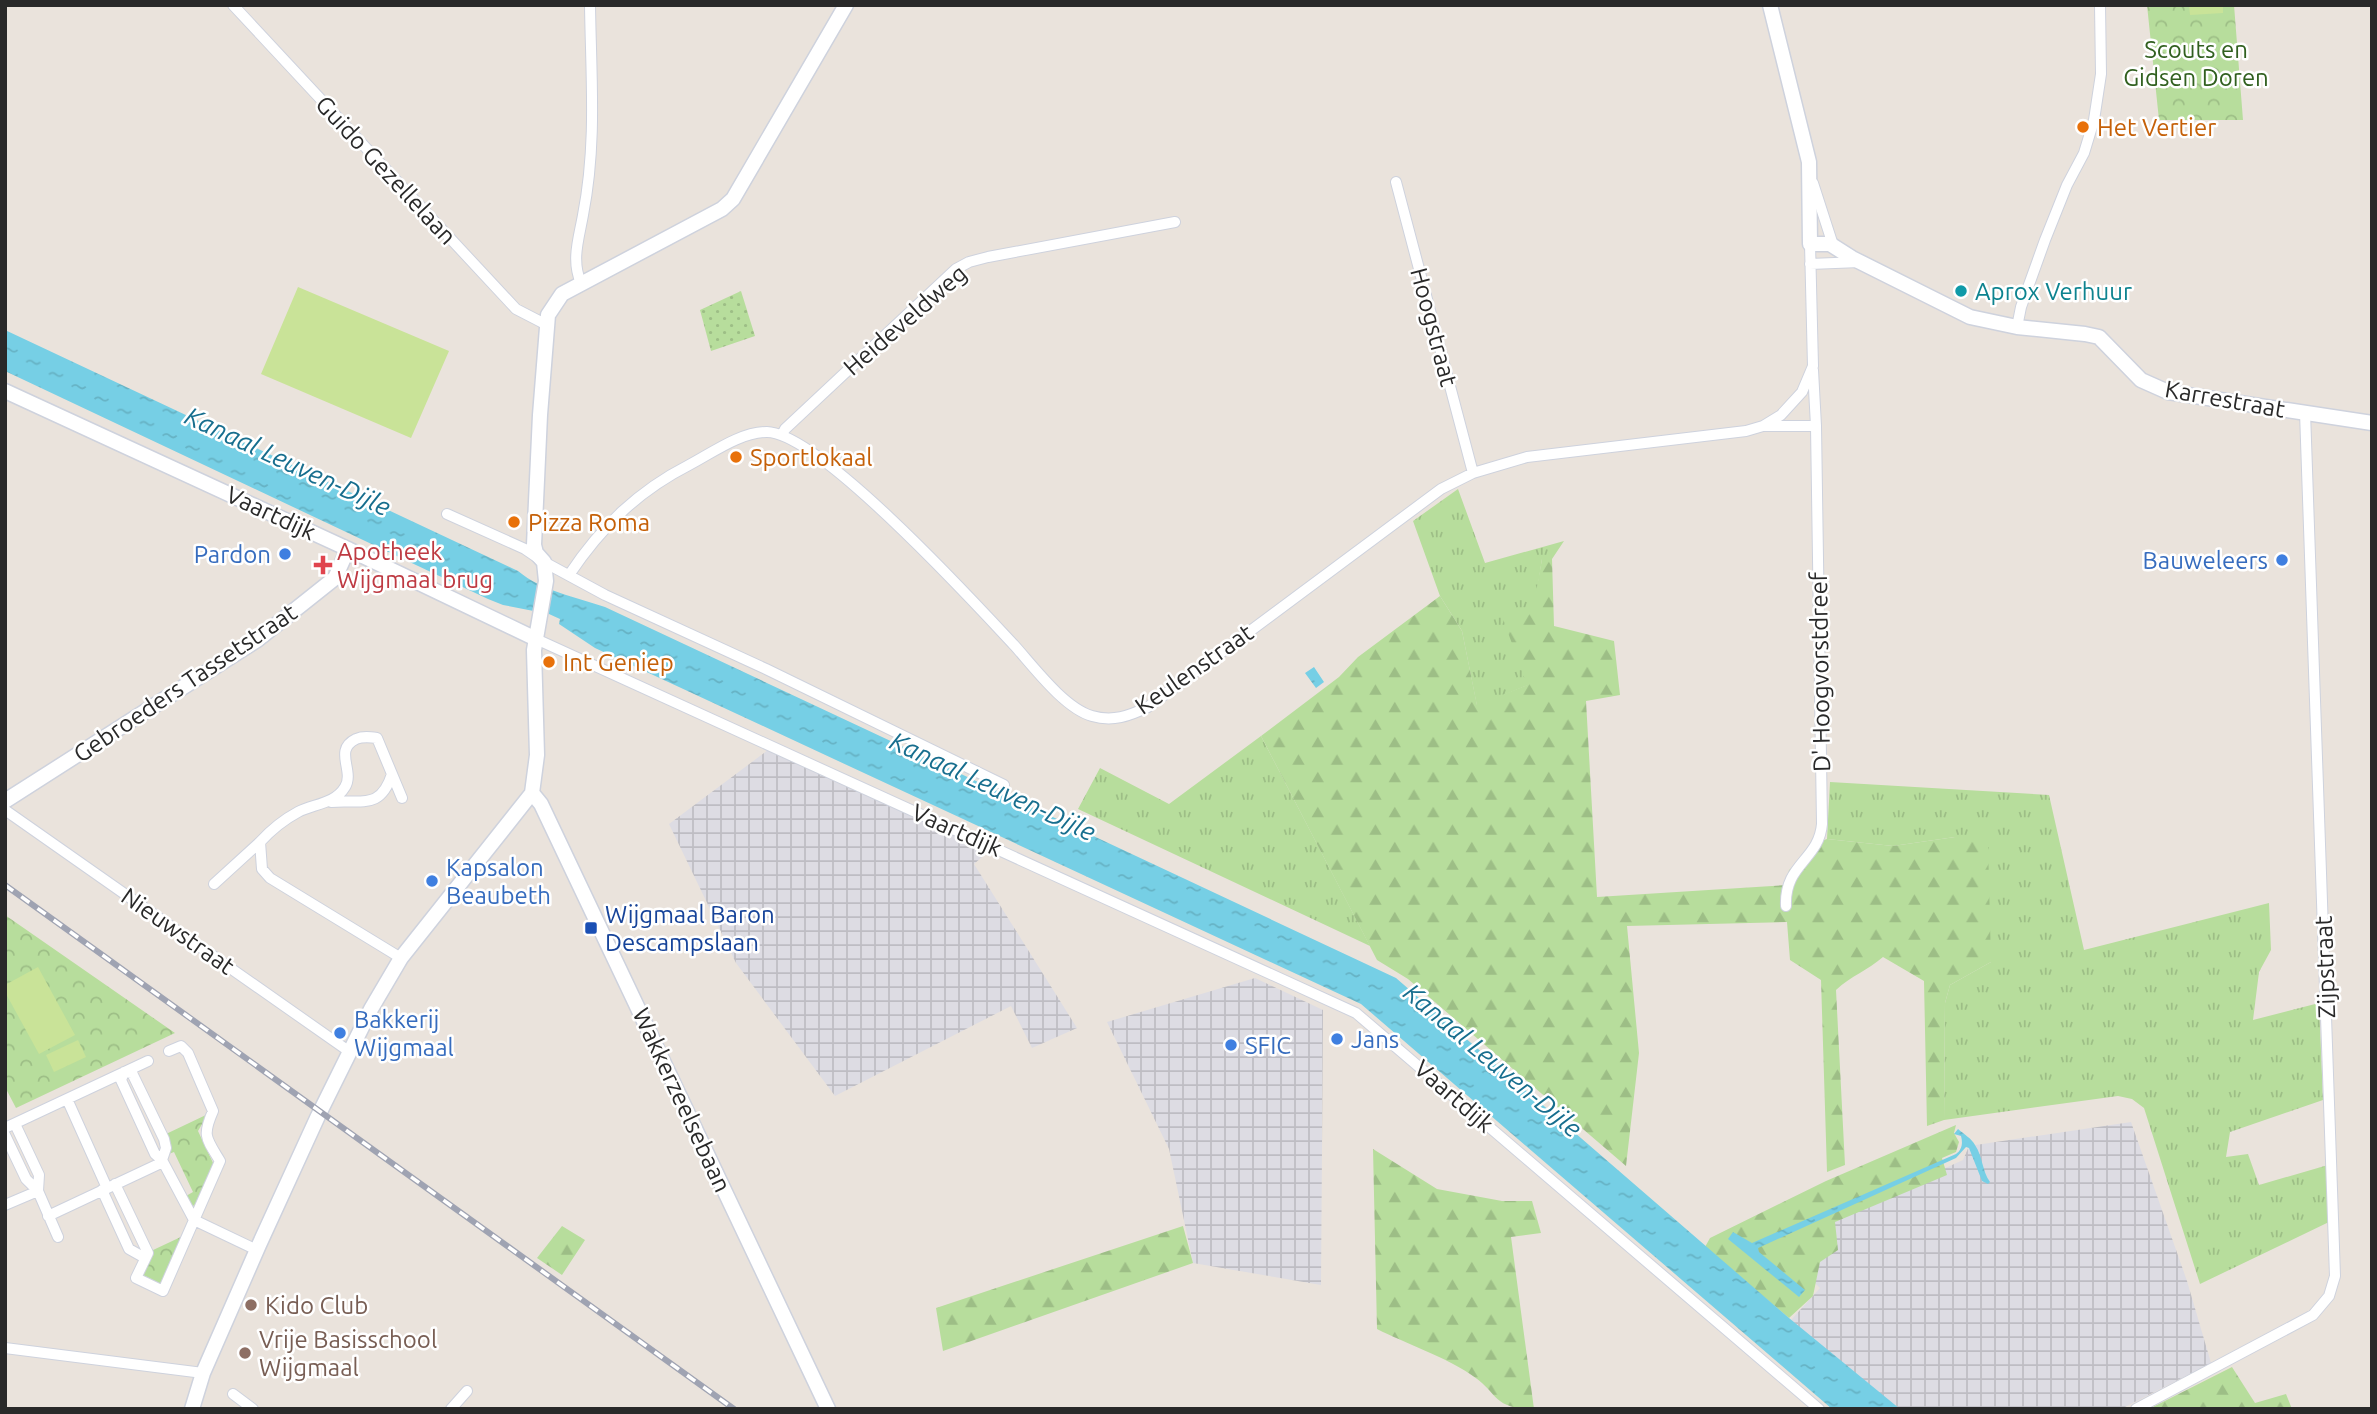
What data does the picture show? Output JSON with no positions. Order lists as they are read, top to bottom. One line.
{"streets":{"street":["Guido Gezellelaan","Heideveldweg","Hoogstraat","Karrestraat","Vaartdijk","Keulenstraat","D' Hoogvorstdreef","Gebroeders Tassetstraat","Nieuwstraat","Zijpstraat","Wakkerzeelsebaan"]},"crossings":[["Heideveldweg","Keulenstraat"],["Hoogstraat","Keulenstraat"],["Karrestraat","Keulenstraat"],["Karrestraat","Zijpstraat"],["Vaartdijk","Gebroeders Tassetstraat"],["Keulenstraat","D' Hoogvorstdreef"]],"water":["Kanaal Leuven-Dijle"],"parks":["Scouts en Gidsen Doren"],"places":{"other":["Het Vertier","Aprox Verhuur","Sportlokaal","Pizza Roma","Pardon","Bauweleers","Int Geniep","Kapsalon Beaubeth","Bakkerij Wijgmaal","Jans","SFIC","Kido Club","Vrije Basisschool Wijgmaal"],"health":["Apotheek Wijgmaal brug"],"transit":["Wijgmaal Baron Descampslaan"]}}
